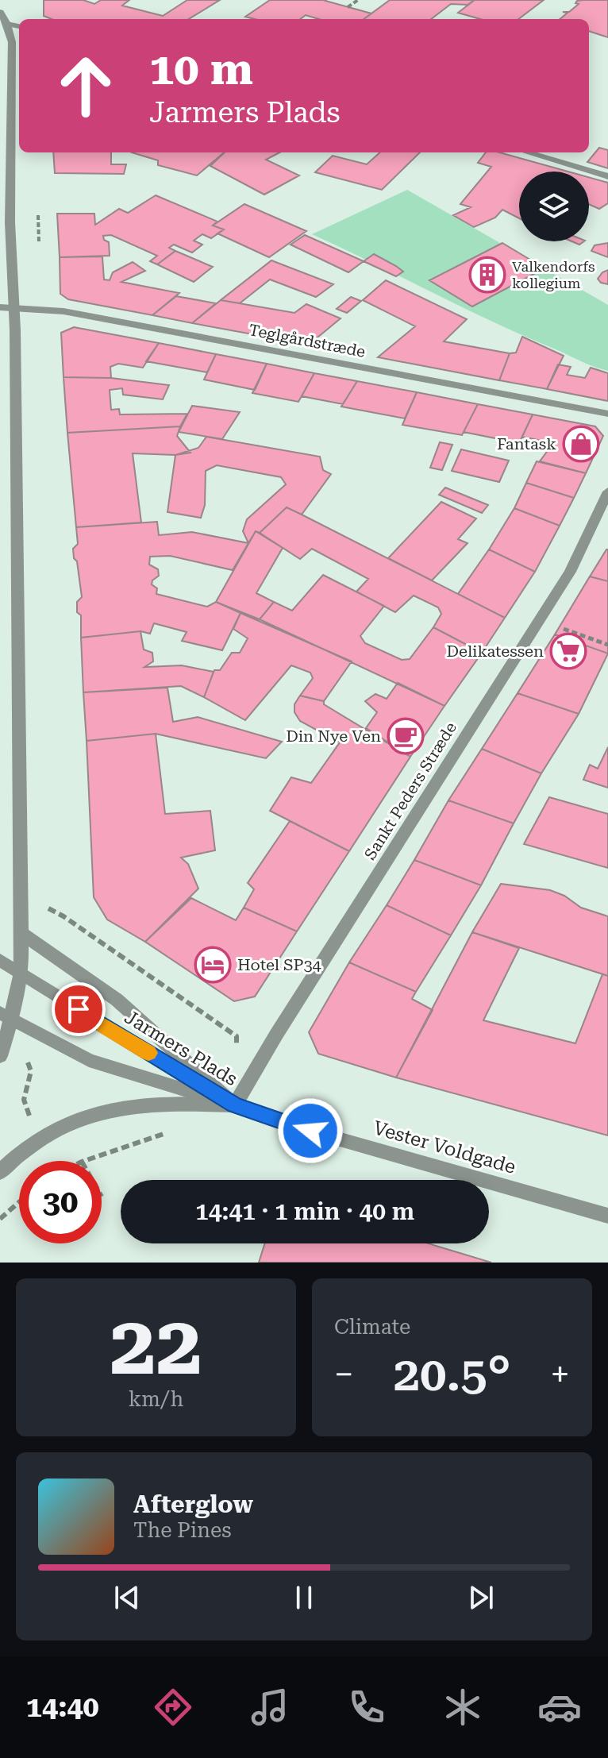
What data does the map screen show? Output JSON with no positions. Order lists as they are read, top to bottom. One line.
{"streets":{"street":["Teglgårdstræde","Sankt Peders Stræde","Jarmers Plads","Vester Voldgade"]},"crossings":[["Sankt Peders Stræde","Jarmers Plads"],["Sankt Peders Stræde","Vester Voldgade"],["Jarmers Plads","Vester Voldgade"]],"places":{"building":["Valkendorfs kollegium"],"shop":["Fantask"],"supermarket":["Delikatessen"],"cafe":["Din Nye Ven"],"hotel":["Hotel SP34"]},"page":{"turn":["10 m","Jarmers Plads"],"limit":"30","trip":"14:41 · 1 min · 40 m","tile":[["22","km/h"],"Climate"],"heat":["−","20.5°","+"],"song":["Afterglow","The Pines"],"tabs":"14:40"}}
